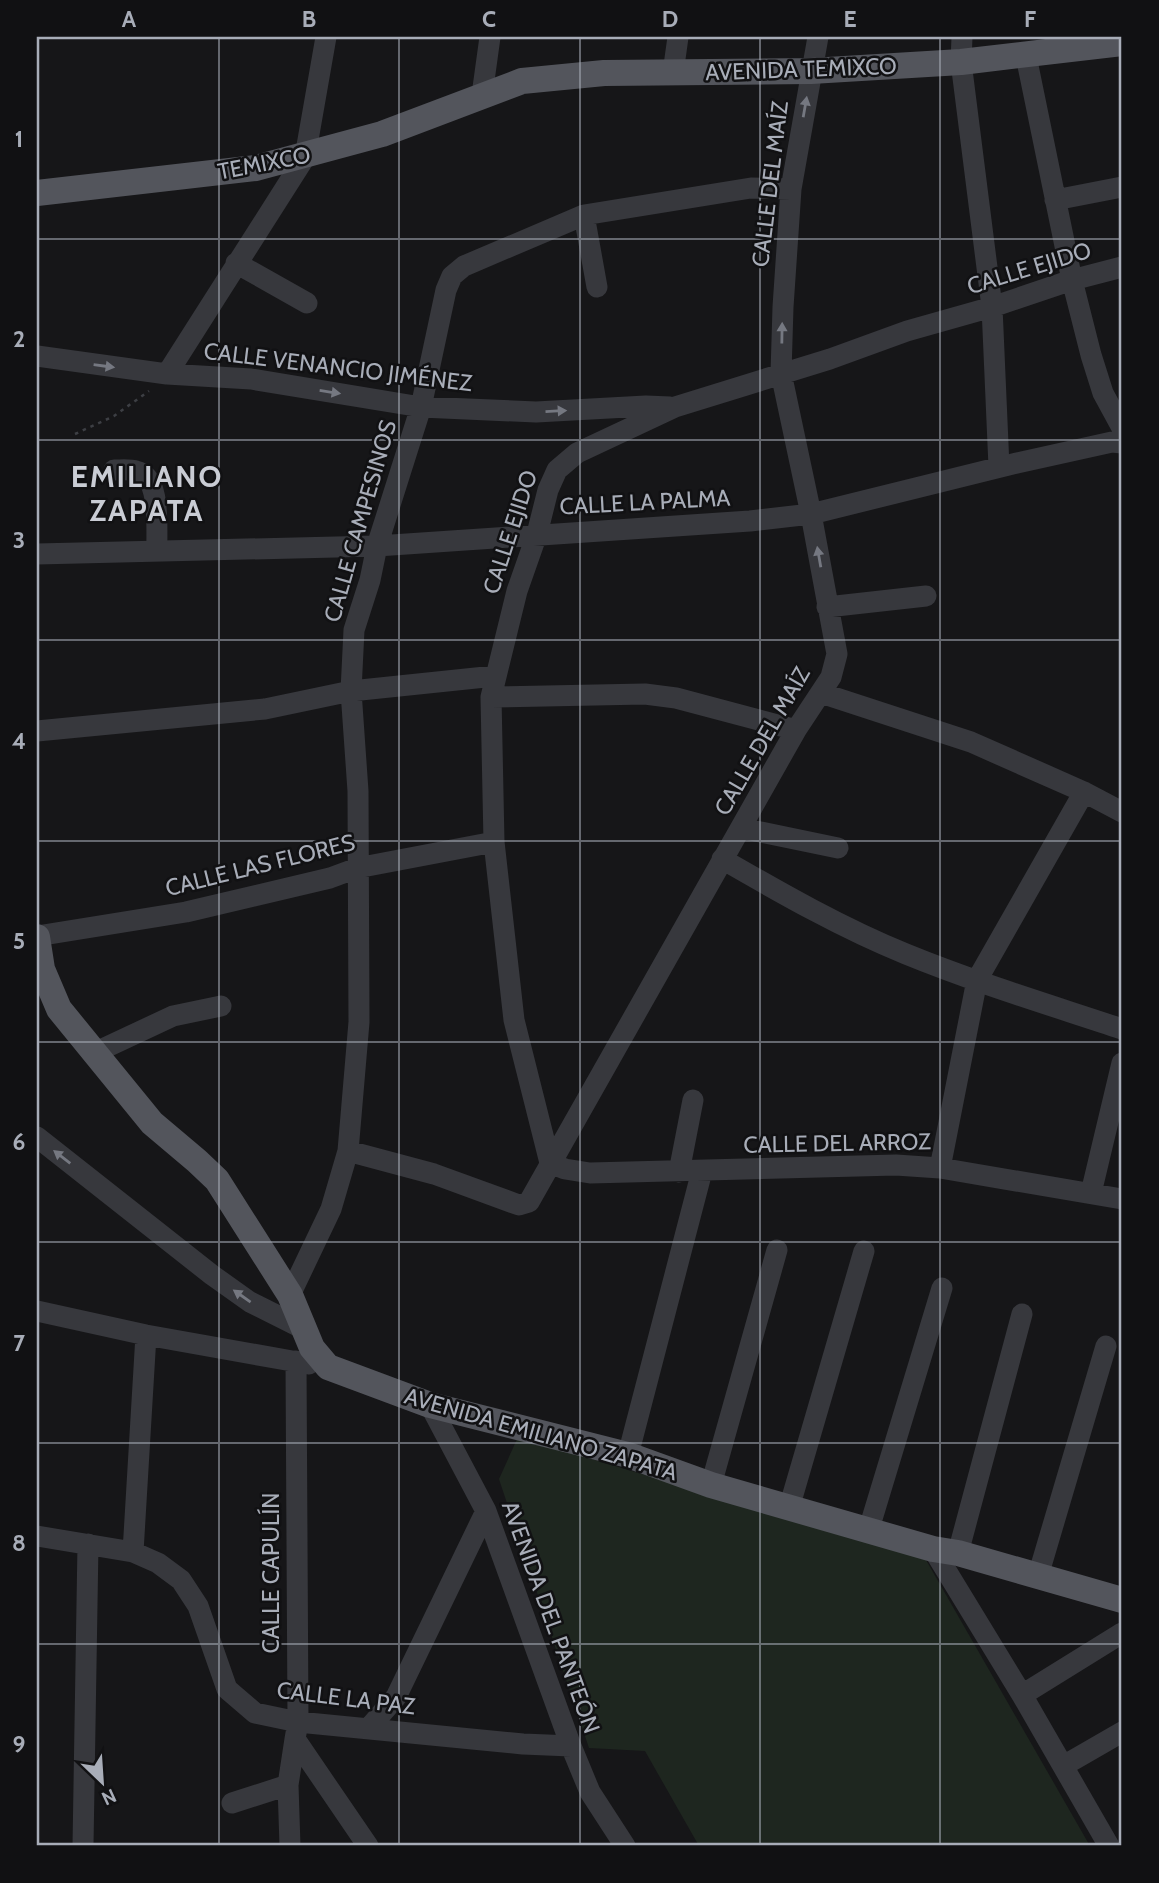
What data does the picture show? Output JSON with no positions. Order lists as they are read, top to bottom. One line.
{"streets":{"main road":["AVENIDA TEMIXCO","TEMIXCO","AVENIDA EMILIANO ZAPATA"],"street":["CALLE DEL MAÍZ","CALLE EJIDO","CALLE VENANCIO JIMÉNEZ","CALLE LA PALMA","CALLE CAMPESINOS","CALLE LAS FLORES","CALLE DEL ARROZ","CALLE CAPULÍN","AVENIDA DEL PANTEÓN","CALLE LA PAZ"]},"crossings":[["AVENIDA TEMIXCO","TEMIXCO"],["AVENIDA TEMIXCO","CALLE DEL MAÍZ"],["CALLE DEL MAÍZ","CALLE EJIDO"],["CALLE DEL MAÍZ","CALLE LA PALMA"],["CALLE DEL MAÍZ","CALLE CAMPESINOS"],["CALLE DEL MAÍZ","CALLE DEL ARROZ"],["CALLE EJIDO","CALLE VENANCIO JIMÉNEZ"],["CALLE EJIDO","CALLE LA PALMA"],["CALLE EJIDO","CALLE LAS FLORES"],["CALLE EJIDO","CALLE DEL ARROZ"],["CALLE VENANCIO JIMÉNEZ","CALLE CAMPESINOS"],["CALLE LA PALMA","CALLE CAMPESINOS"],["CALLE CAMPESINOS","CALLE LAS FLORES"],["AVENIDA EMILIANO ZAPATA","CALLE CAPULÍN"],["AVENIDA EMILIANO ZAPATA","AVENIDA DEL PANTEÓN"],["CALLE CAPULÍN","CALLE LA PAZ"],["AVENIDA DEL PANTEÓN","CALLE LA PAZ"]],"one_way":["CALLE VENANCIO JIMÉNEZ"],"districts":["EMILIANO ZAPATA"],"north":"bottom right","grid":{"columns":["A","B","C","D","E","F"],"rows":["1","2","3","4","5","6","7","8","9"]}}
